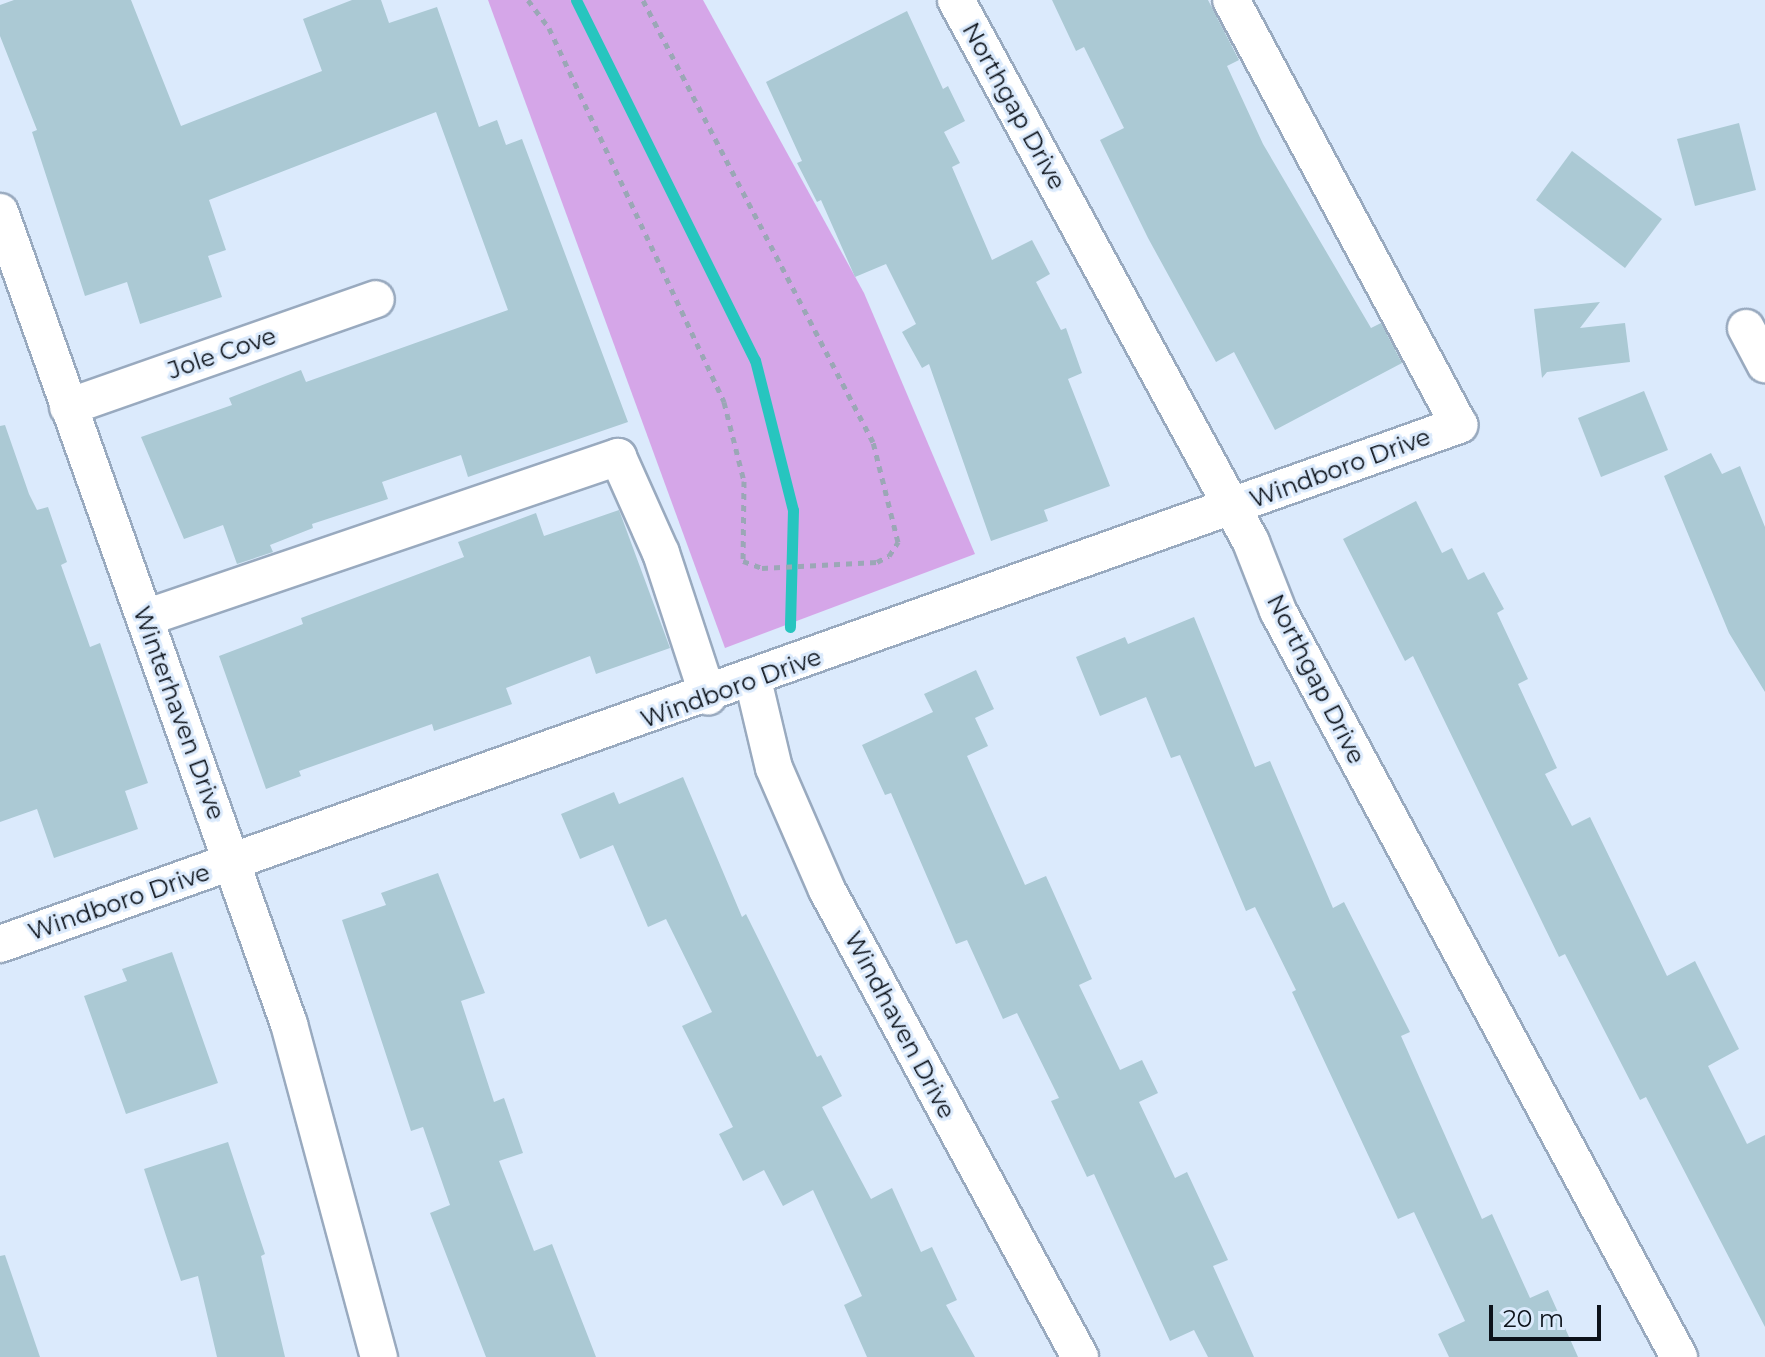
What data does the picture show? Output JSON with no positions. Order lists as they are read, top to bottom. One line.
{"streets":{"street":["Northgap Drive","Jole Cove","Windboro Drive","Winterhaven Drive","Windhaven Drive"]},"crossings":[["Northgap Drive","Windboro Drive"],["Jole Cove","Winterhaven Drive"],["Windboro Drive","Winterhaven Drive"],["Windboro Drive","Windhaven Drive"]],"scale_bar":"20 m"}
